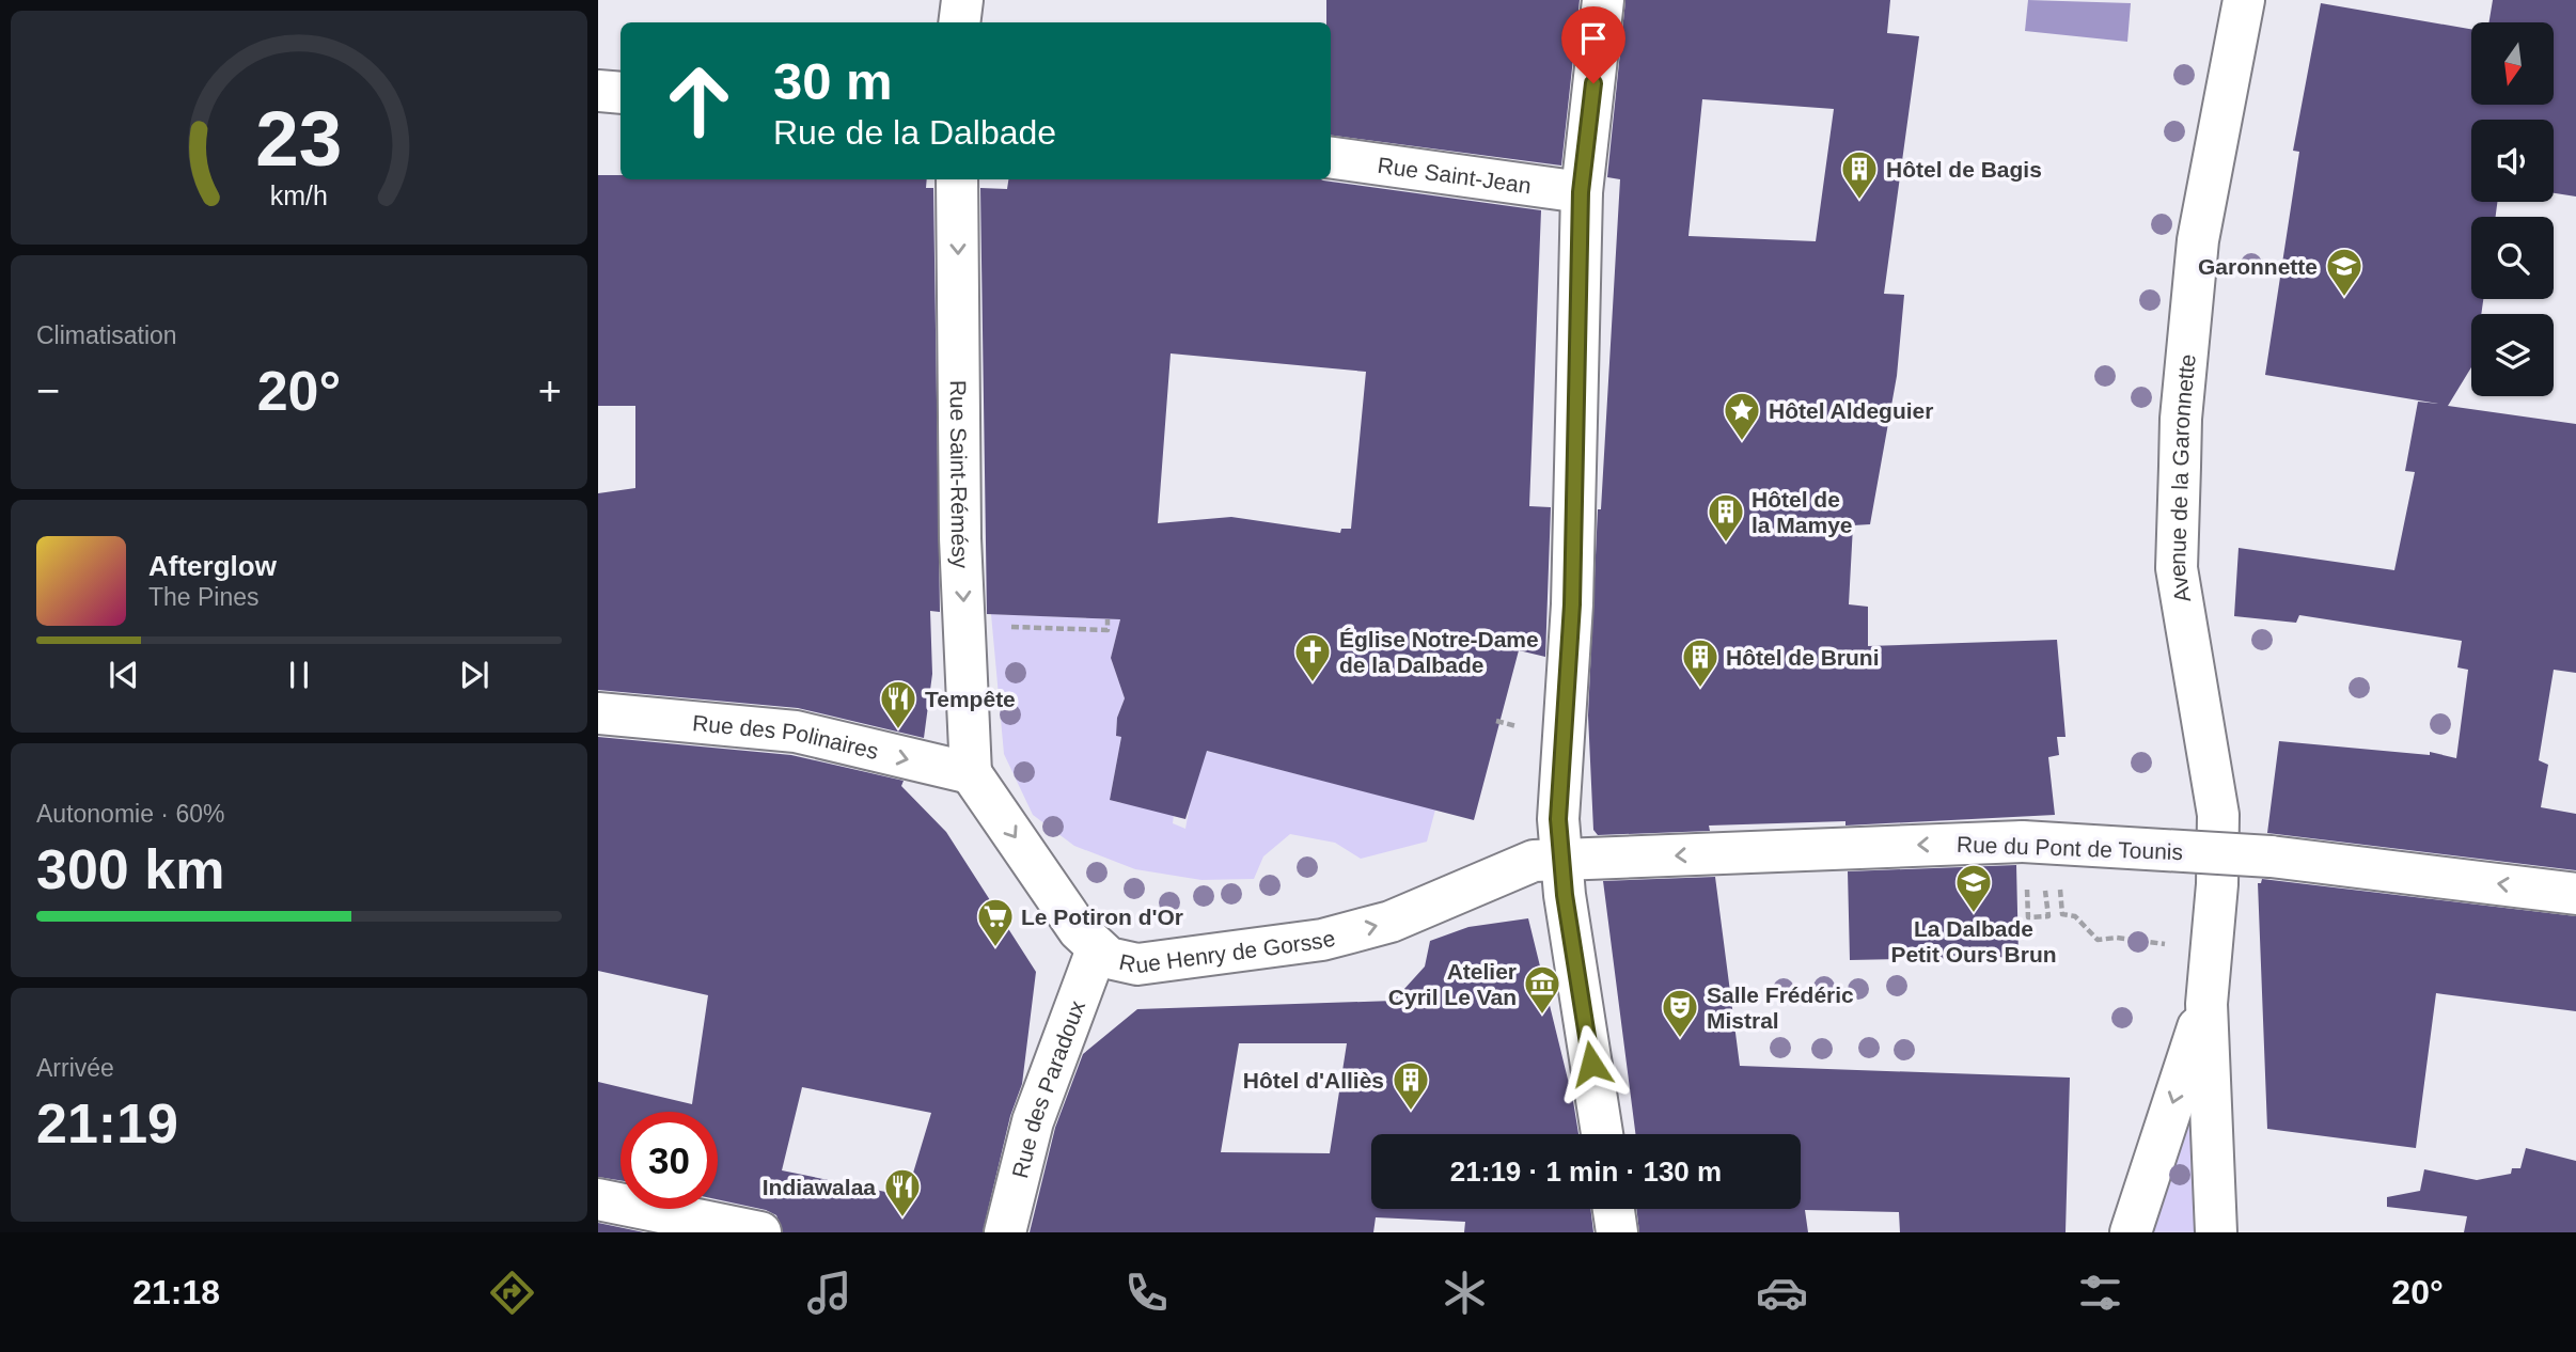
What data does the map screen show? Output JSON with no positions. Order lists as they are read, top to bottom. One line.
{"streets":{"street":["Rue Saint-Jean","Rue Saint-Rémésy","Avenue de la Garonnette","Rue des Polinaires","Rue du Pont de Tounis","Rue Henry de Gorsse","Rue des Paradoux"]},"crossings":[["Rue Saint-Rémésy","Rue des Polinaires"],["Rue Saint-Rémésy","Rue Henry de Gorsse"],["Rue des Polinaires","Rue Henry de Gorsse"],["Rue du Pont de Tounis","Rue Henry de Gorsse"],["Rue Henry de Gorsse","Rue des Paradoux"]],"one_way":["Rue Saint-Rémésy","Rue des Polinaires","Rue du Pont de Tounis","Rue Henry de Gorsse"],"places":{"building":["Hôtel de Bagis","Hôtel de la Mamye","Hôtel de Bruni","Hôtel d'Alliès"],"school or university":["Garonnette","La Dalbade Petit Ours Brun"],"place":["Hôtel Aldeguier"],"church":["Église Notre-Dame de la Dalbade"],"restaurant":["Tempête","Indiawalaa"],"supermarket":["Le Potiron d'Or"],"museum":["Atelier Cyril Le Van"],"theatre":["Salle Frédéric Mistral"]},"north":"bottom","page":{"turn":["30 m","Rue de la Dalbade"],"tile":["Climatisation",["Autonomie · 60%","300 km"],["Arrivée","21:19"]],"heat":["−","20°","+"],"song":["Afterglow","The Pines"],"limit":"30","trip":"21:19 · 1 min · 130 m","tabs":["21:18","20°"],"gauge":["23","km/h"]}}
